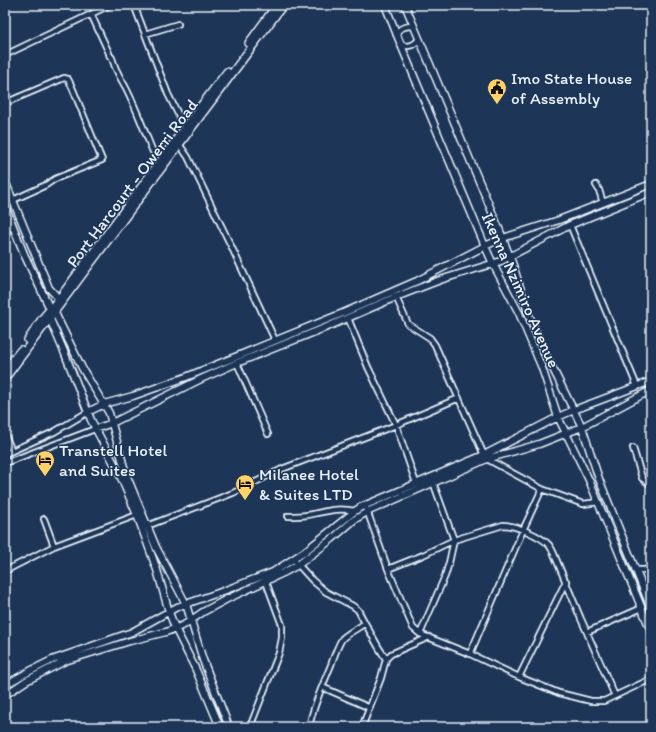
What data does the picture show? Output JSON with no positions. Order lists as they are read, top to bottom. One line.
{"streets":{"main road":["Port Harcourt - Owerri Road"],"street":["Ikenna Nzimiro Avenue"]},"places":{"public building":["Imo State House of Assembly"],"hotel":["Transtell Hotel and Suites","Milanee Hotel & Suites LTD"]}}
